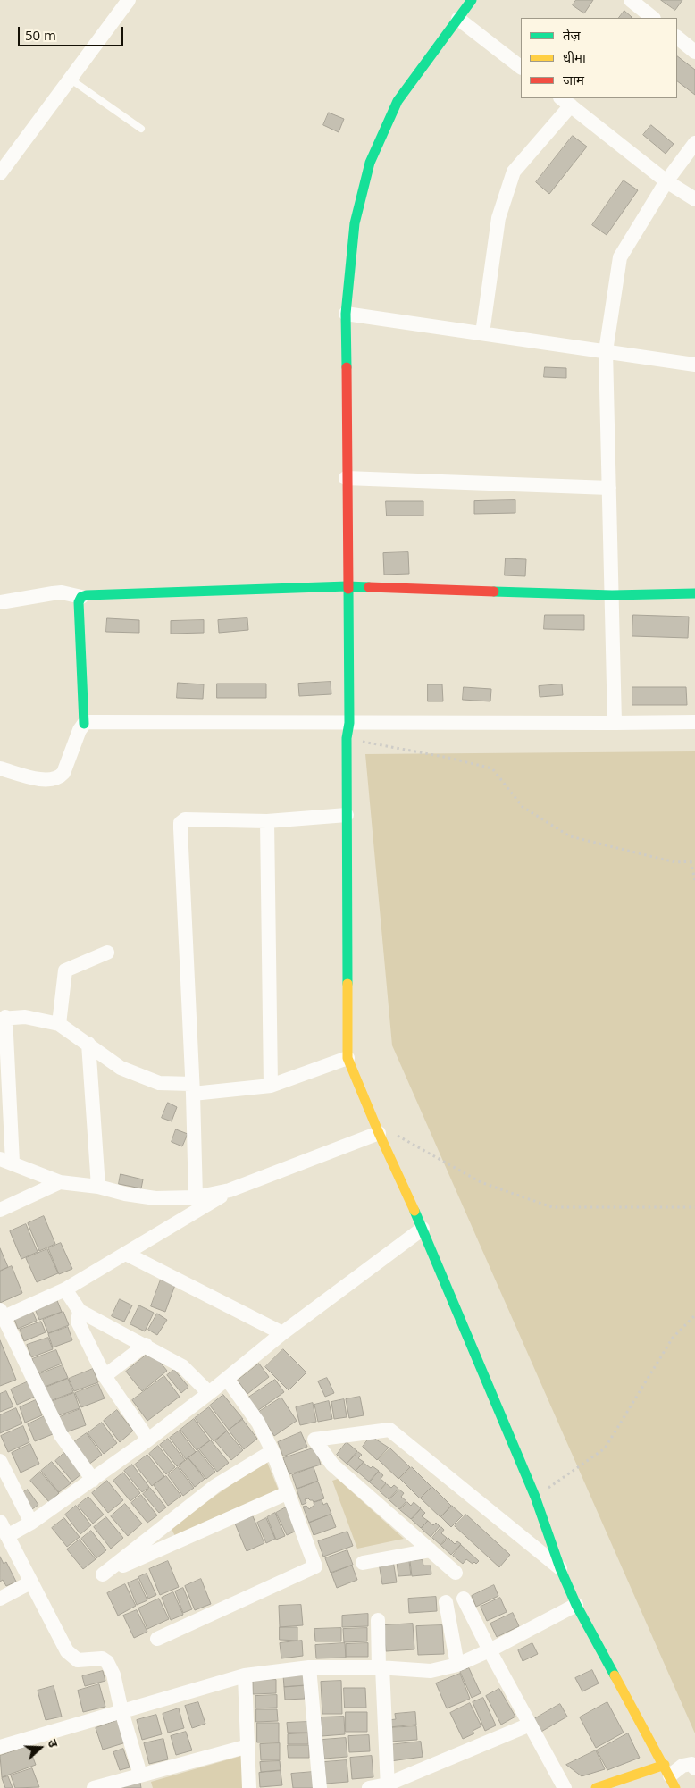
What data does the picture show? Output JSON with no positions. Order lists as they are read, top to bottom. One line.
{"legend":["तेज़","धीमा","जाम"],"scale_bar":"50 m","north":"right"}
